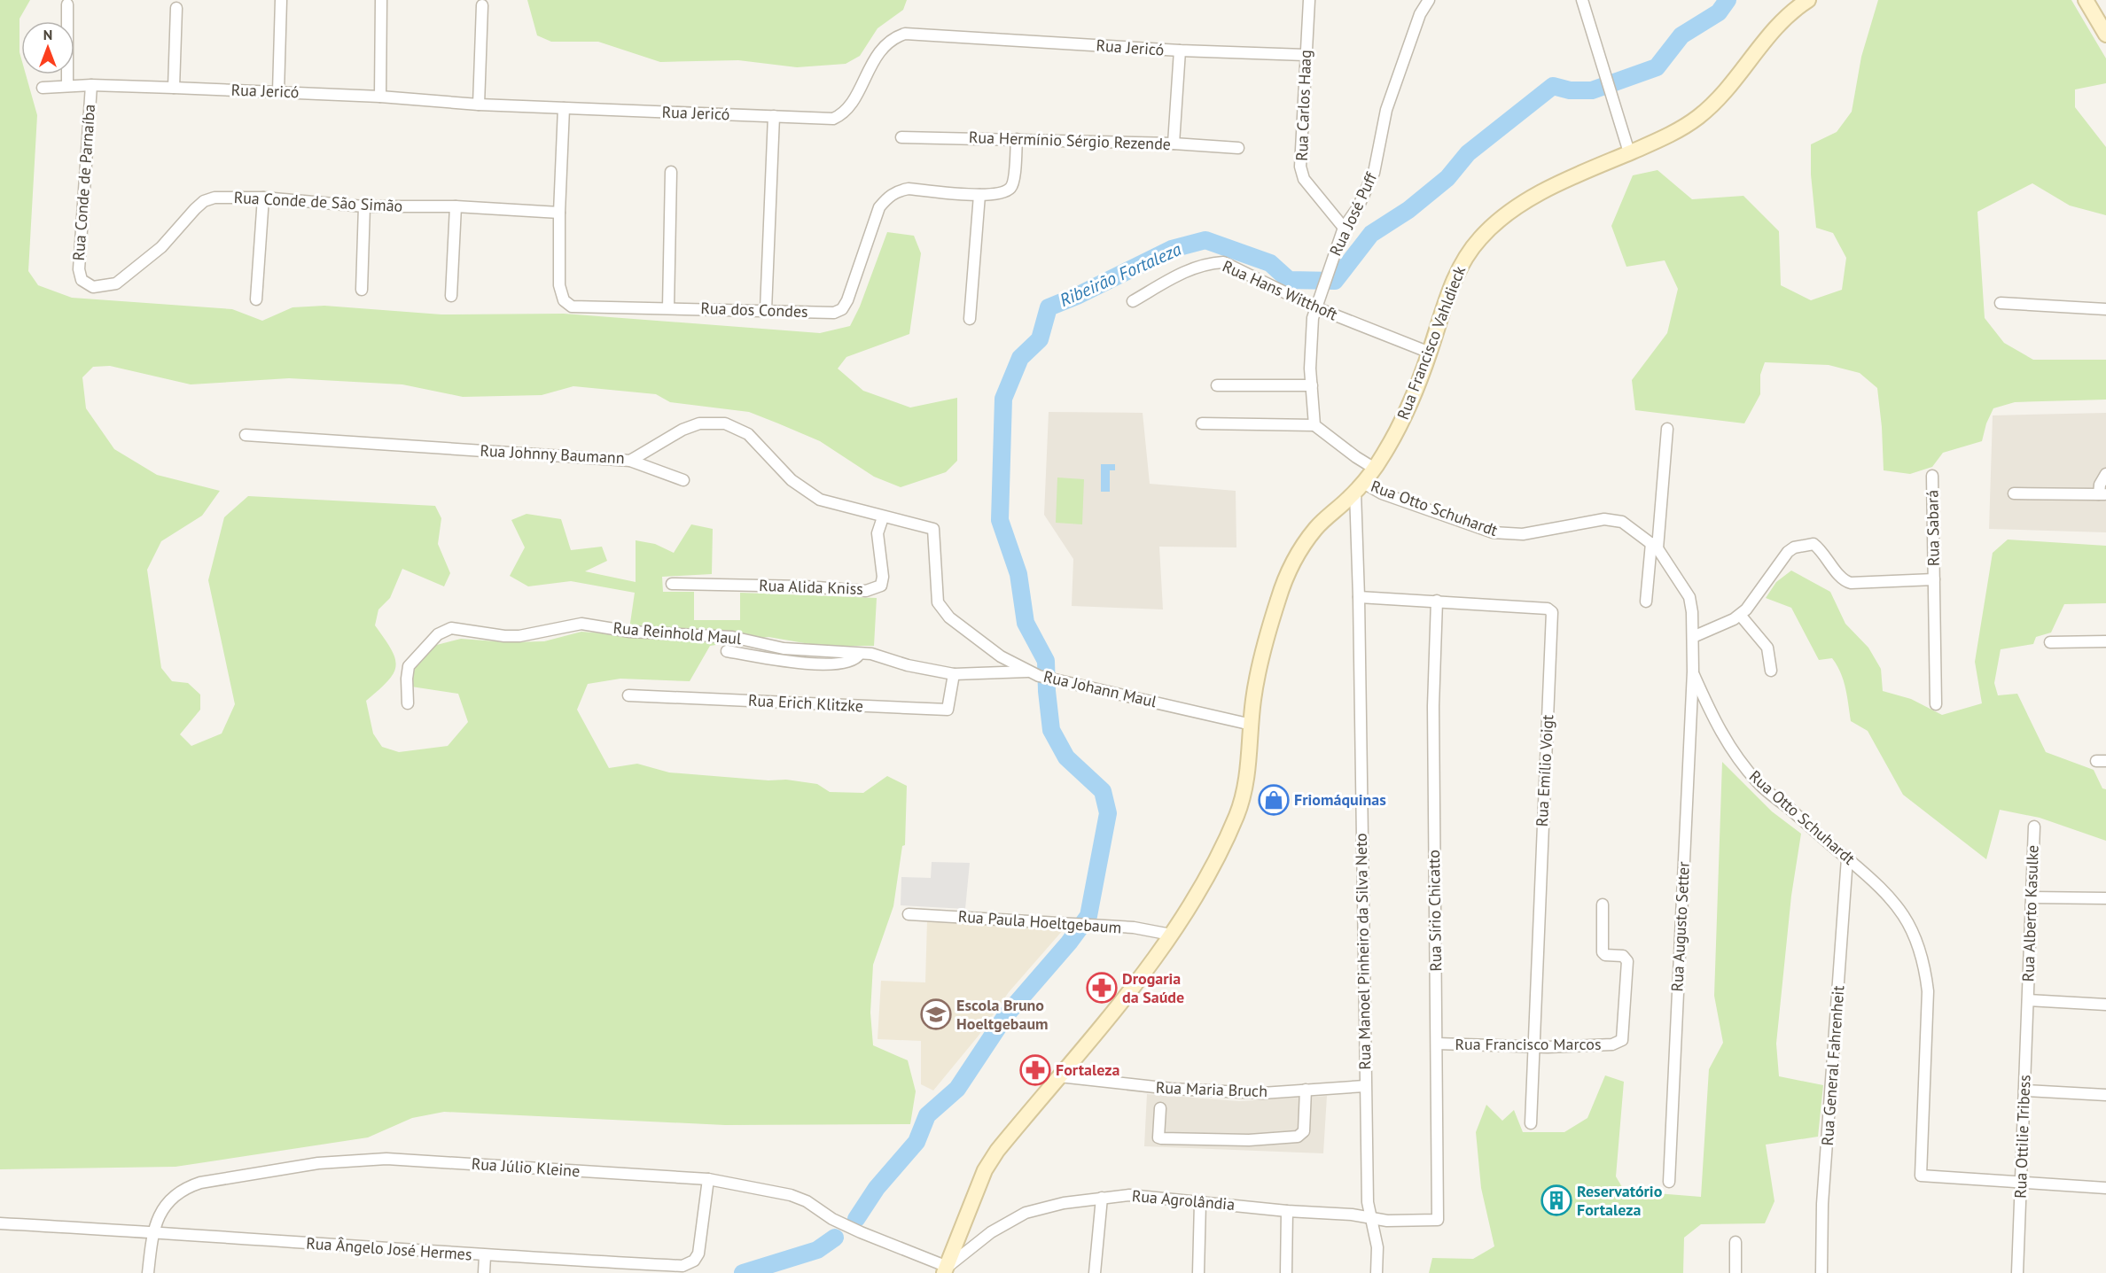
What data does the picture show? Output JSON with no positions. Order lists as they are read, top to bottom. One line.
{"streets":{"main road":["Rua Francisco Vahldieck"],"street":["Rua Jericó","Rua Carlos Haag","Rua Hermínio Sérgio Rezende","Rua Conde de Parnaíba","Rua Conde de São Simão","Rua José Puff","Rua Hans Witthoft","Rua dos Condes","Rua Johnny Baumann","Rua Otto Schuhardt","Rua Sabará","Rua Alida Kniss","Rua Reinhold Maul","Rua Johann Maul","Rua Erich Klitzke","Rua Emílio Voigt","Rua Sírio Chicatto","Rua Alberto Kasulke","Rua Paula Hoeltgebaum","Rua Augusto Setter","Rua Manoel Pinheiro da Silva Neto","Rua Francisco Marcos","Rua General Fahrenheit","Rua Maria Bruch","Rua Ottilie Tribess","Rua Júlio Kleine","Rua Agrolândia","Rua Ângelo José Hermes"]},"crossings":[["Rua Jericó","Rua Carlos Haag"],["Rua Jericó","Rua Conde de Parnaíba"],["Rua Jericó","Rua dos Condes"],["Rua Carlos Haag","Rua José Puff"],["Rua Hermínio Sérgio Rezende","Rua dos Condes"],["Rua Conde de Parnaíba","Rua Conde de São Simão"],["Rua Conde de São Simão","Rua dos Condes"],["Rua José Puff","Rua Hans Witthoft"],["Rua Hans Witthoft","Rua Francisco Vahldieck"],["Rua Francisco Vahldieck","Rua Otto Schuhardt"],["Rua Francisco Vahldieck","Rua Johann Maul"],["Rua Francisco Vahldieck","Rua Paula Hoeltgebaum"],["Rua Francisco Vahldieck","Rua Manoel Pinheiro da Silva Neto"],["Rua Francisco Vahldieck","Rua Maria Bruch"],["Rua Francisco Vahldieck","Rua Júlio Kleine"],["Rua Francisco Vahldieck","Rua Agrolândia"],["Rua Johnny Baumann","Rua Alida Kniss"],["Rua Johnny Baumann","Rua Johann Maul"],["Rua Otto Schuhardt","Rua Augusto Setter"],["Rua Otto Schuhardt","Rua Manoel Pinheiro da Silva Neto"],["Rua Otto Schuhardt","Rua General Fahrenheit"],["Rua Otto Schuhardt","Rua Ottilie Tribess"],["Rua Alida Kniss","Rua Johann Maul"],["Rua Reinhold Maul","Rua Johann Maul"],["Rua Reinhold Maul","Rua Erich Klitzke"],["Rua Emílio Voigt","Rua Sírio Chicatto"],["Rua Emílio Voigt","Rua Manoel Pinheiro da Silva Neto"],["Rua Emílio Voigt","Rua Francisco Marcos"],["Rua Sírio Chicatto","Rua Francisco Marcos"],["Rua Sírio Chicatto","Rua Agrolândia"],["Rua Alberto Kasulke","Rua Ottilie Tribess"],["Rua Manoel Pinheiro da Silva Neto","Rua Maria Bruch"],["Rua Manoel Pinheiro da Silva Neto","Rua Agrolândia"],["Rua Júlio Kleine","Rua Agrolândia"],["Rua Júlio Kleine","Rua Ângelo José Hermes"]],"water":["Ribeirão Fortaleza"],"places":{"shop":["Friomáquinas"],"pharmacy":["Drogaria da Saúde","Fortaleza"],"school or university":["Escola Bruno Hoeltgebaum"],"building":["Reservatório Fortaleza"]},"north":"top"}
